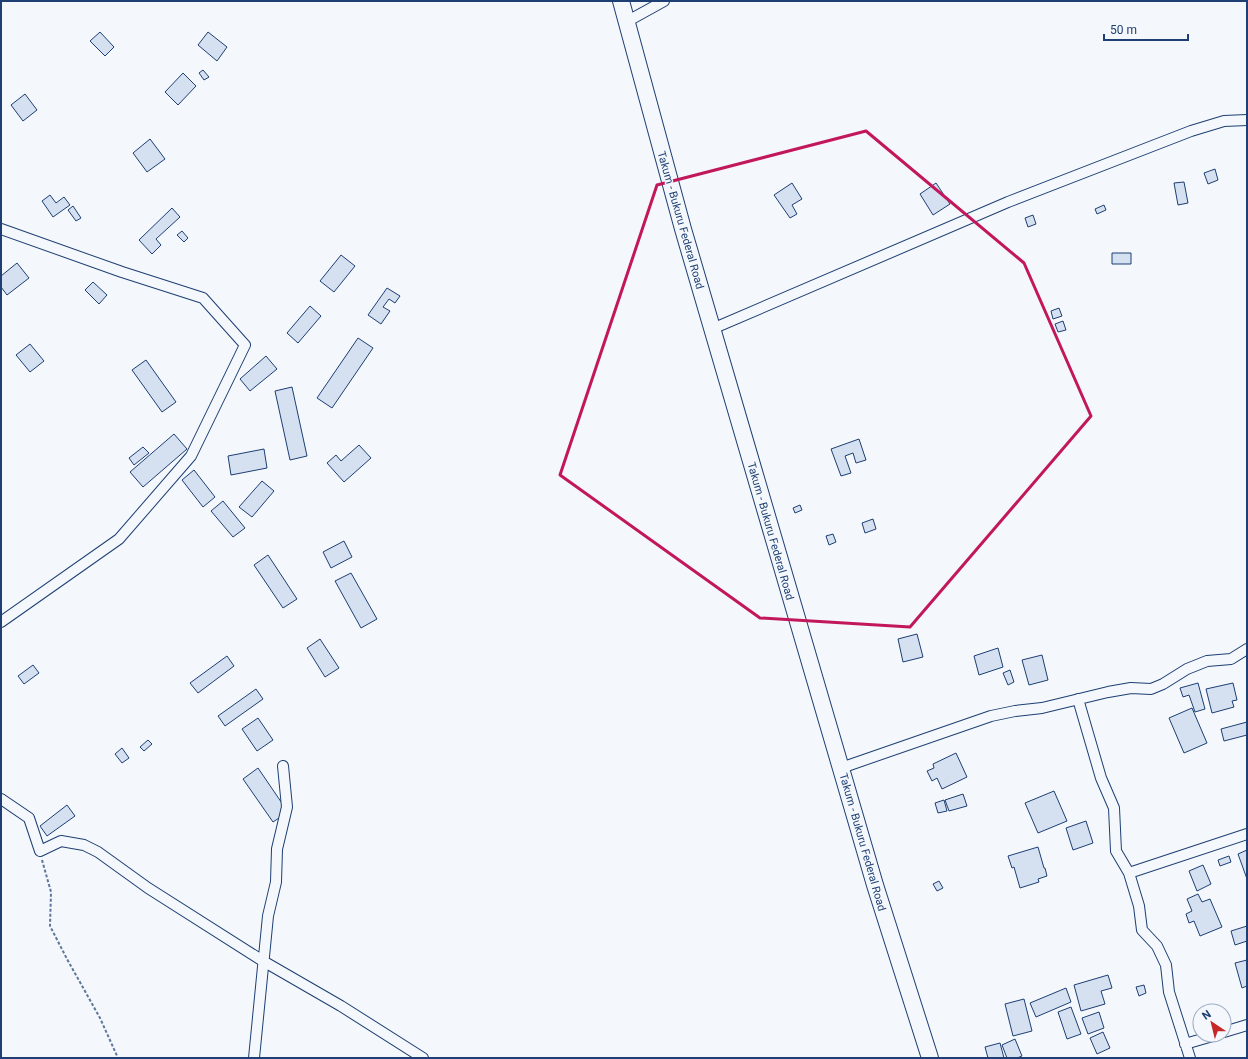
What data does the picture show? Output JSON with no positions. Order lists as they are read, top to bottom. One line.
{"streets":{"main road":["Takum - Bukuru Federal Road"]},"scale_bar":"50 m","north":"top left"}
